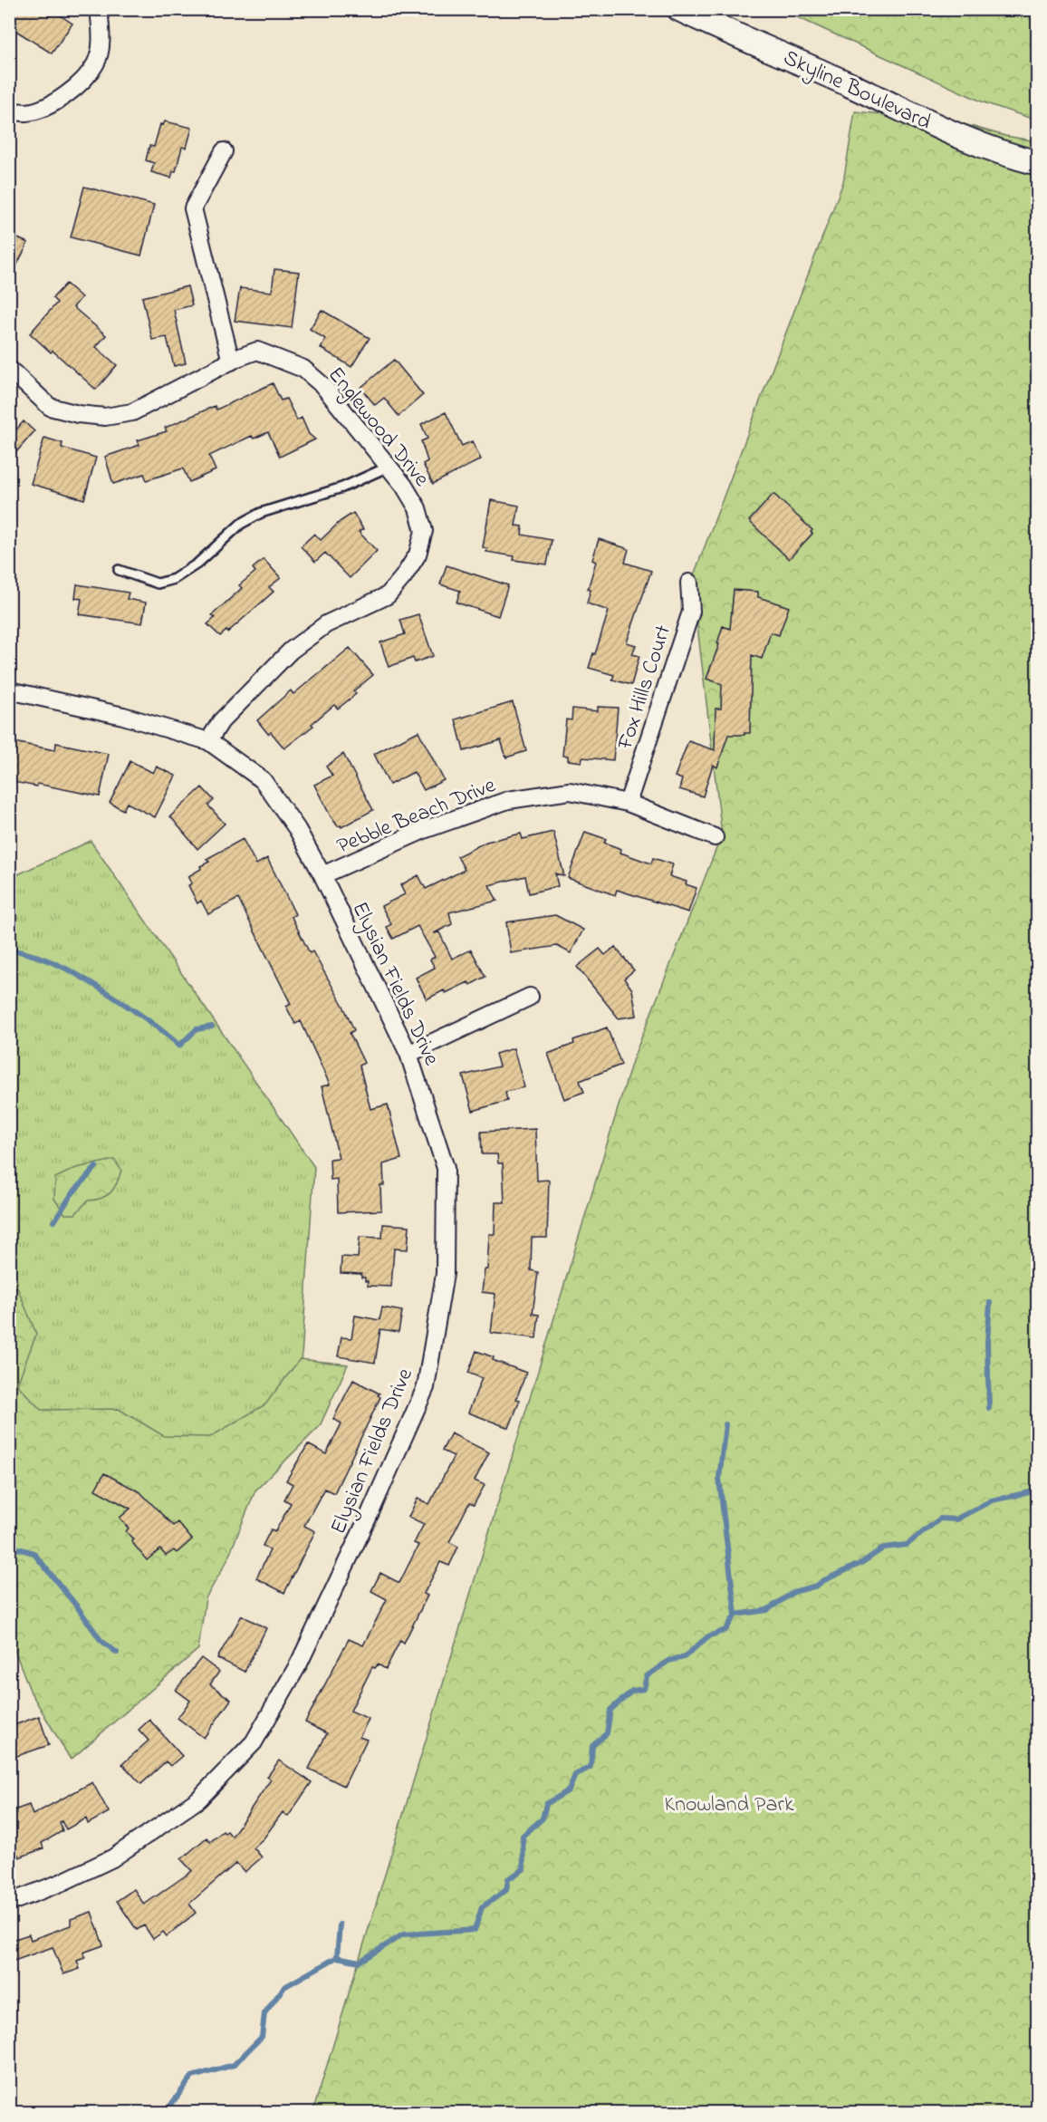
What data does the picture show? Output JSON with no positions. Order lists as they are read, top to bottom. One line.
{"streets":{"main road":["Skyline Boulevard"],"street":["Englewood Drive","Fox Hills Court","Pebble Beach Drive","Elysian Fields Drive"]},"crossings":[["Englewood Drive","Elysian Fields Drive"],["Fox Hills Court","Pebble Beach Drive"],["Pebble Beach Drive","Elysian Fields Drive"]],"parks":["Knowland Park"]}
